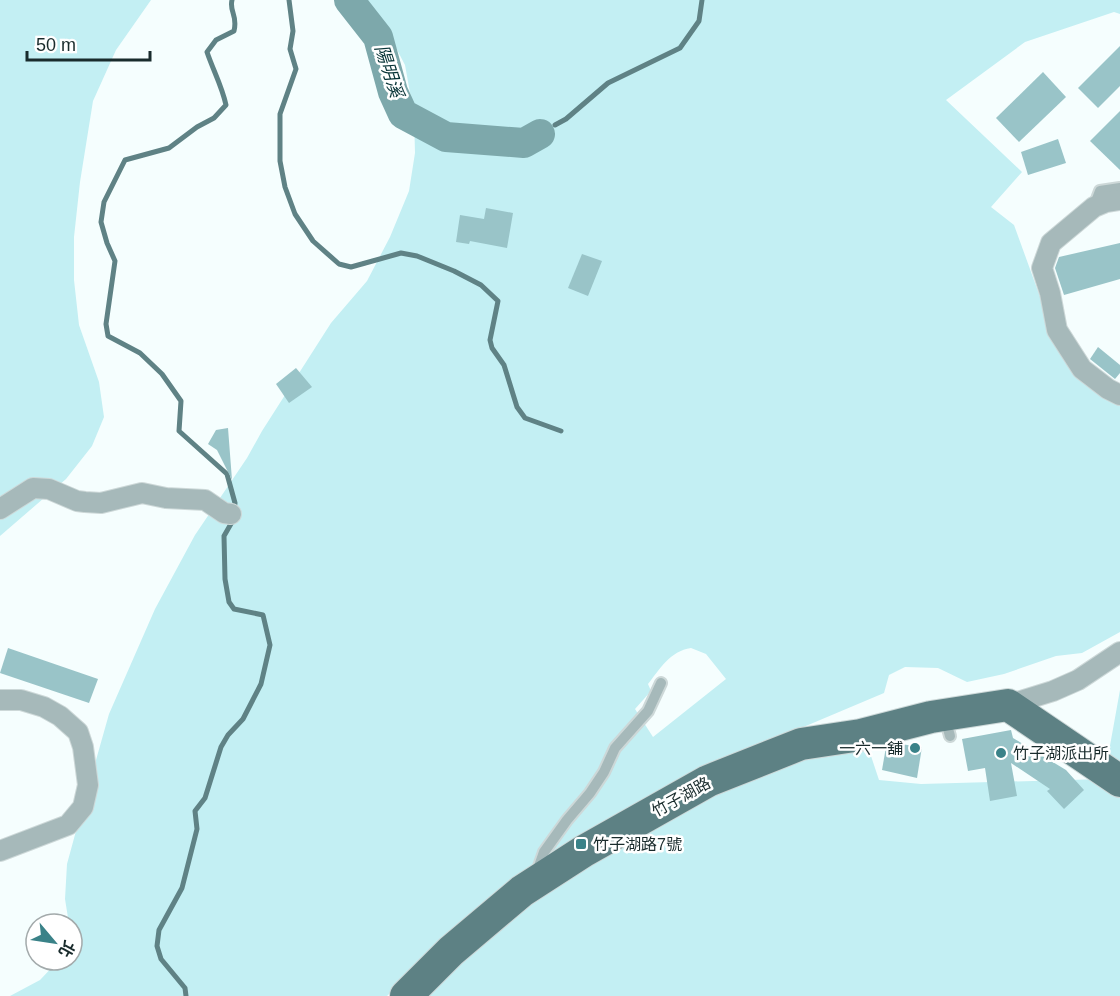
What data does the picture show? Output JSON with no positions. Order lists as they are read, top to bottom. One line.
{"streets":{"main road":["竹子湖路"]},"water":["陽明溪"],"places":{"other":["一六一舖","竹子湖派出所"],"transit":["竹子湖路7號"]},"scale_bar":"50 m","north":"bottom right"}
